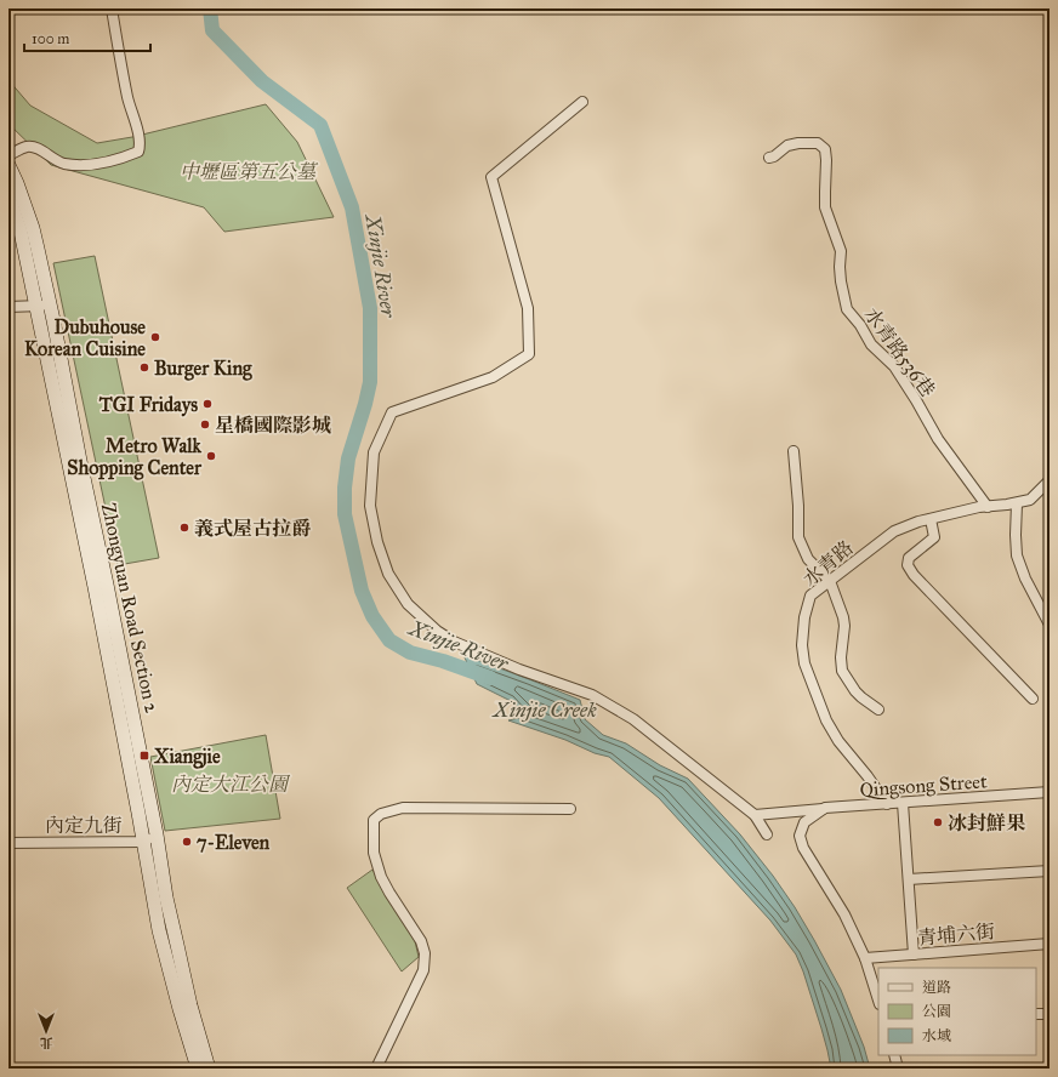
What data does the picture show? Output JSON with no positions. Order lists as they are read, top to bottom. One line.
{"streets":{"main road":["Zhongyuan Road Section 2"],"street":["水青路536巷","水青路","Qingsong Street","內定九街","青埔六街"]},"crossings":[["水青路536巷","水青路"],["水青路","Qingsong Street"],["Zhongyuan Road Section 2","內定九街"]],"water":["Xinjie River","Xinjie Creek"],"parks":["中壢區第五公墓","內定大江公園"],"places":{"other":["Dubuhouse Korean Cuisine","Burger King","TGI Fridays","星橋國際影城","Metro Walk Shopping Center","義式屋古拉爵","冰封鮮果","7-Eleven"],"transit":["Xiangjie"]},"legend":["道路","公園","水域"],"scale_bar":"100 m","north":"bottom"}
